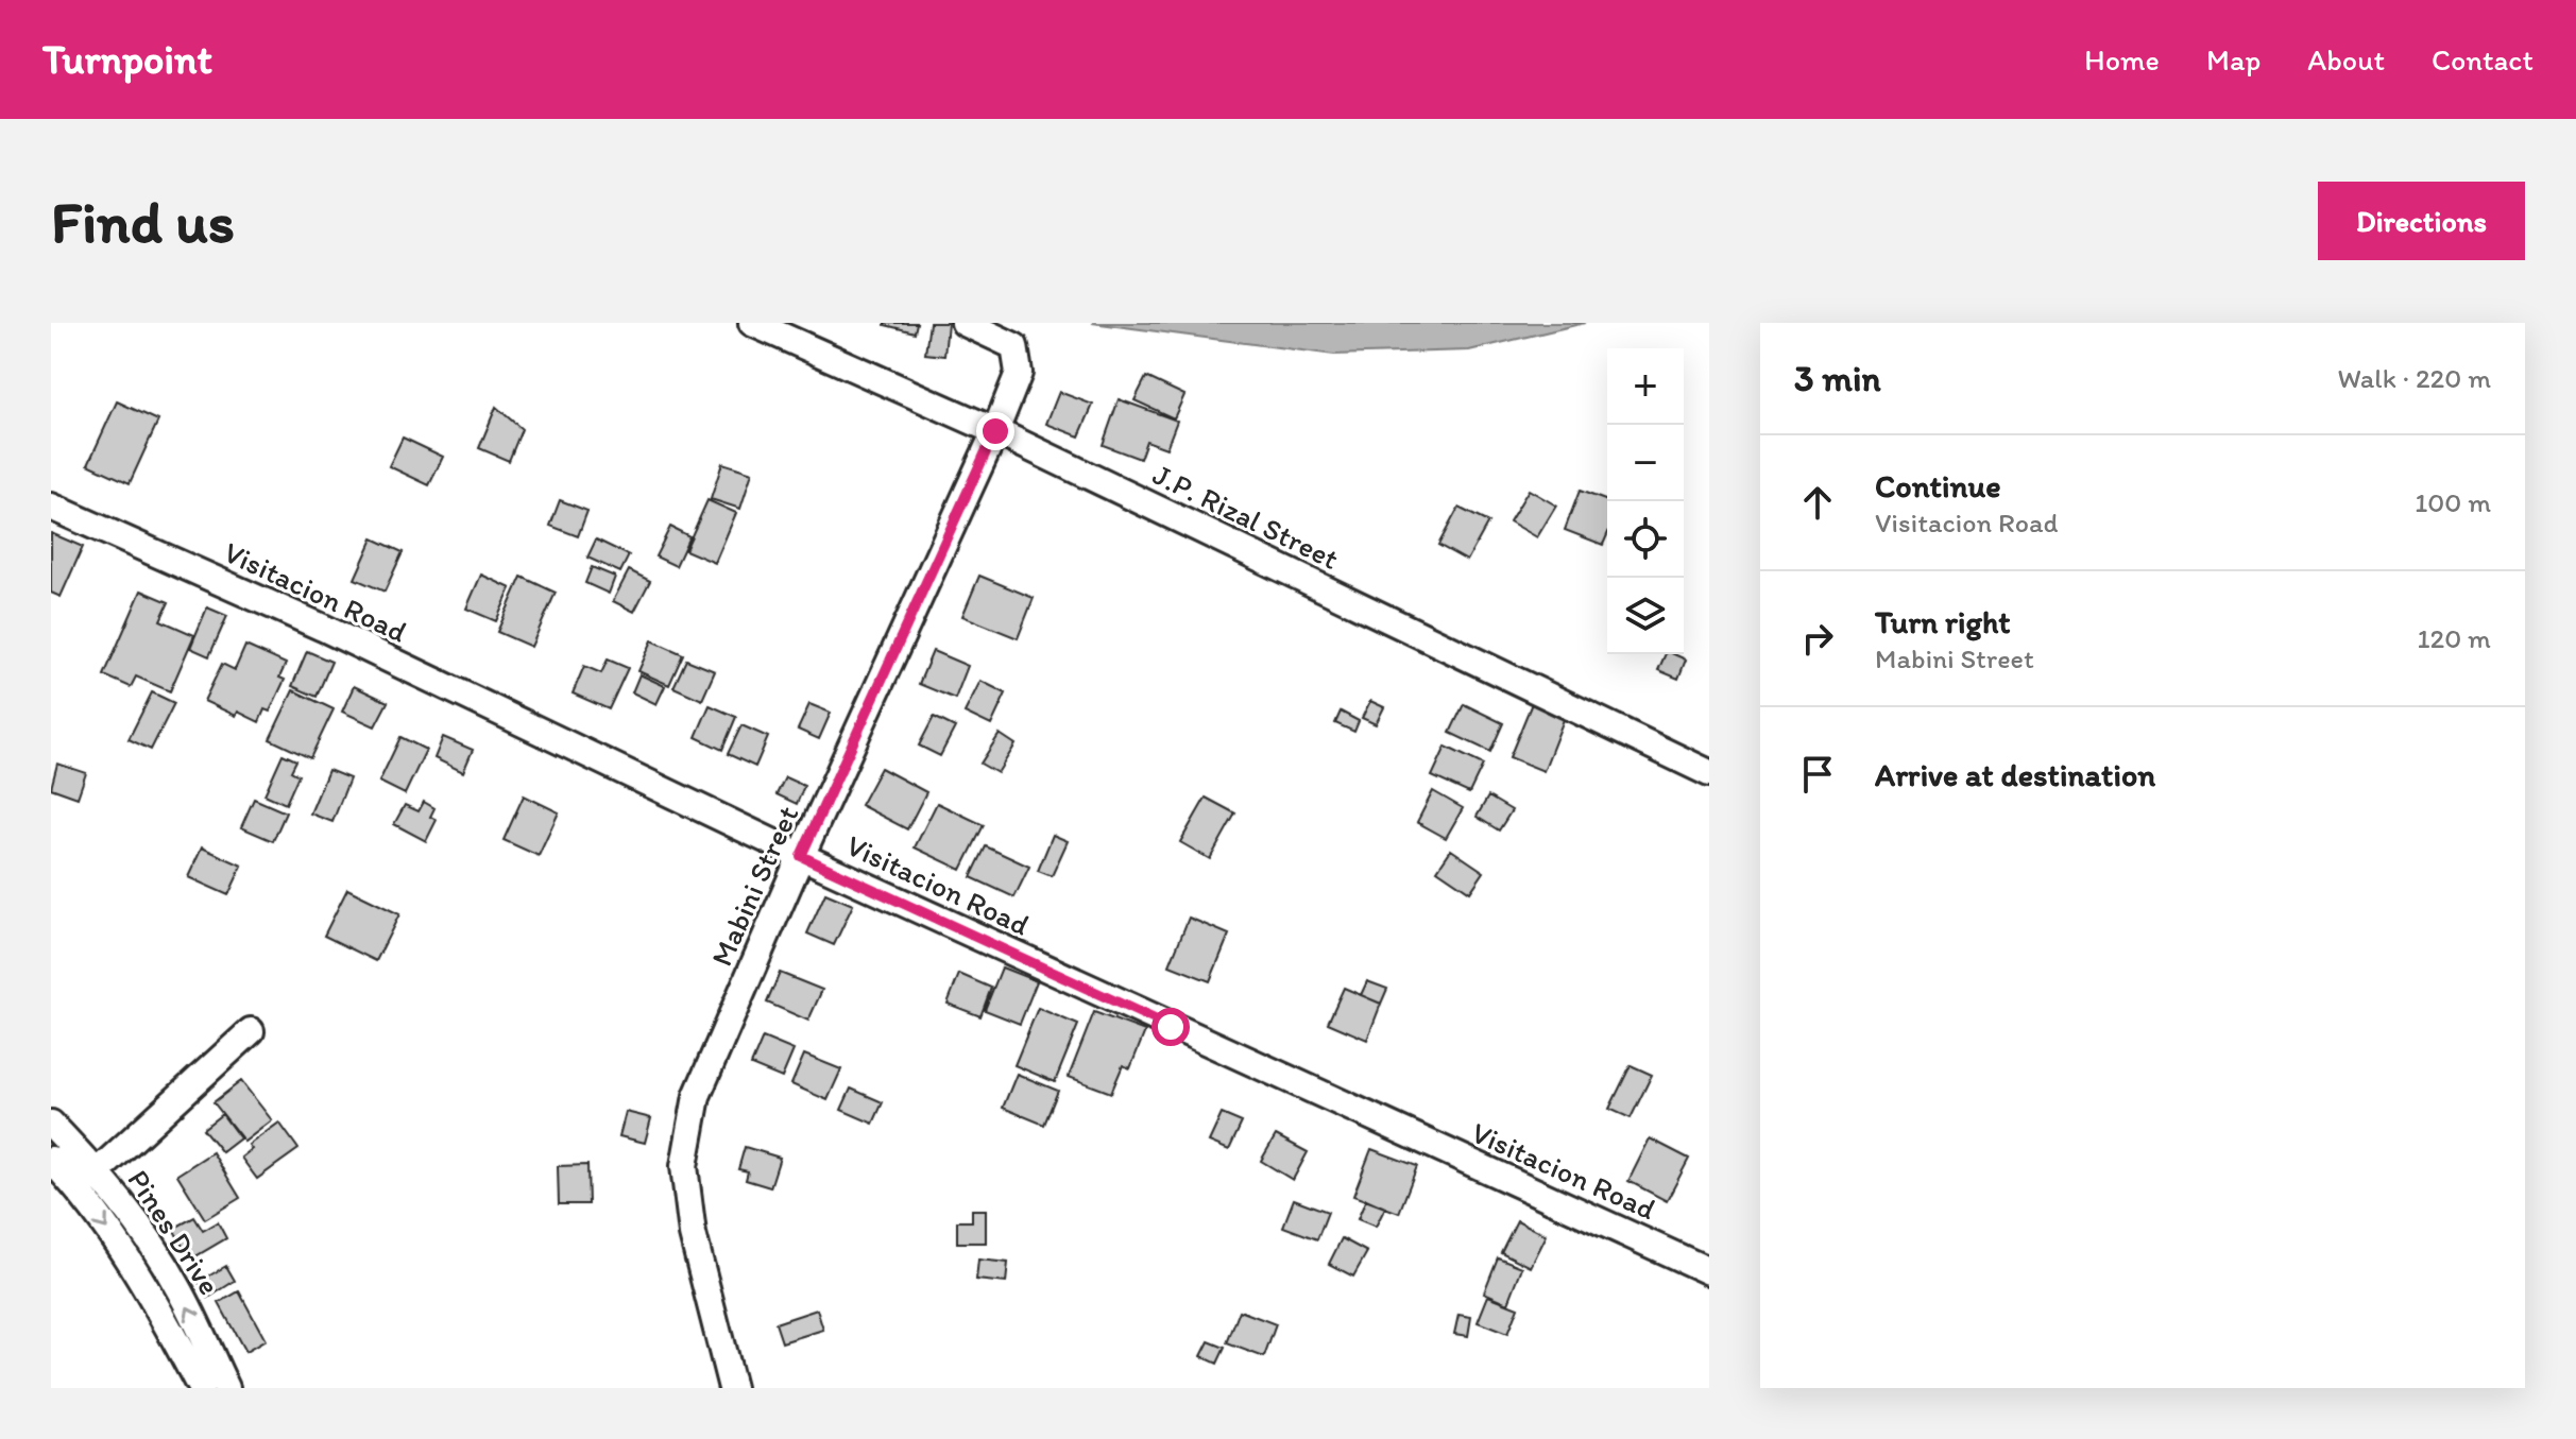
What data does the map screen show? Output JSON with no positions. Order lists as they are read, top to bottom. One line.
{"streets":{"street":["J.P. Rizal Street","Visitacion Road","Mabini Street","Pines Drive"]},"crossings":[["J.P. Rizal Street","Mabini Street"],["Visitacion Road","Mabini Street"]],"page":{"header":"Turnpoint","nav":["Home","Map","About","Contact"],"buttons":"Directions","title":"Find us","heading":["3 min","Walk · 220 m"],"map_buttons":["+","−"],"list":[["Continue","Visitacion Road","100 m"],["Turn right","Mabini Street","120 m"],"Arrive at destination"]}}
